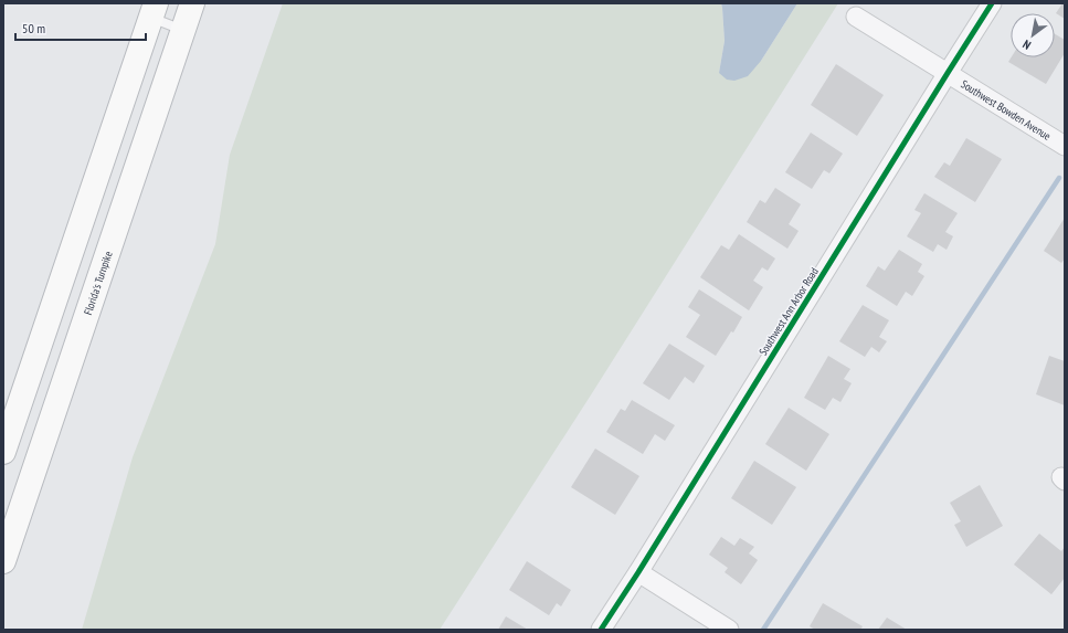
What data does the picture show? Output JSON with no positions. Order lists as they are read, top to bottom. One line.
{"streets":{"highway":["Florida's Turnpike"],"street":["Southwest Bowden Avenue","Southwest Ann Arbor Road"]},"crossings":[["Southwest Bowden Avenue","Southwest Ann Arbor Road"]],"scale_bar":"50 m","north":"bottom left"}
